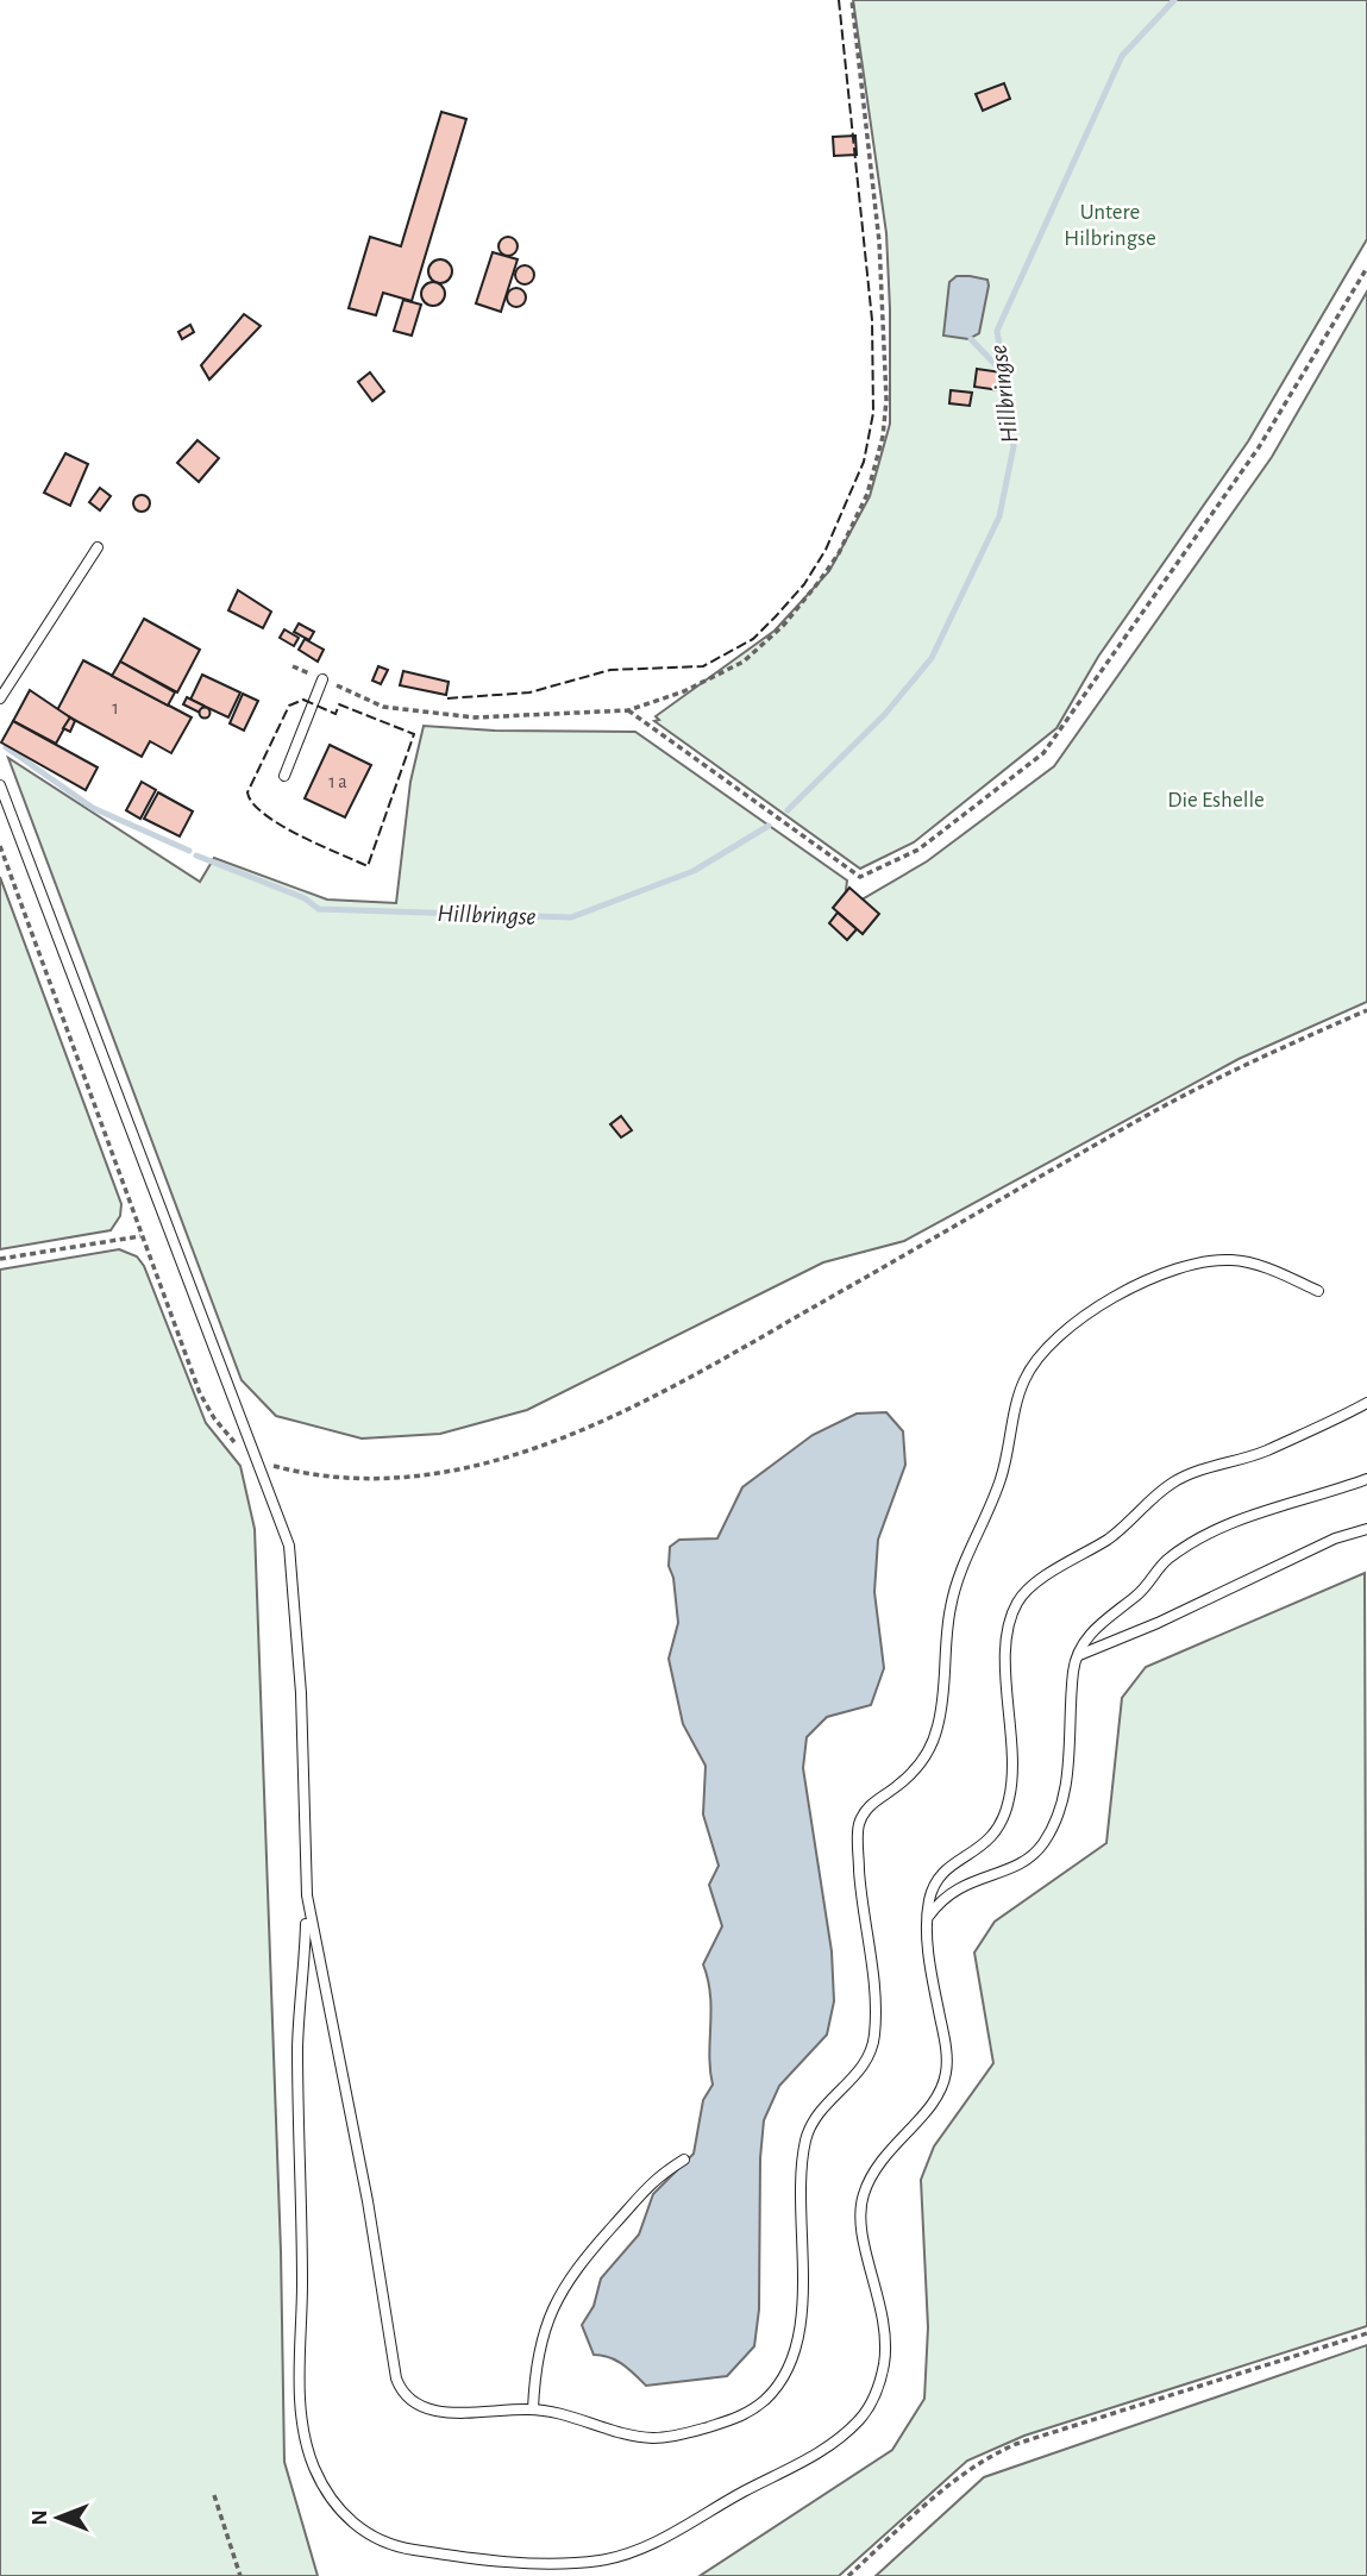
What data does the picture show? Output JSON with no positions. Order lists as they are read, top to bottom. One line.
{"water":["Hillbringse"],"parks":["Untere Hilbringse","Die Eshelle"],"house_numbers":["1","1 a"],"north":"left"}
